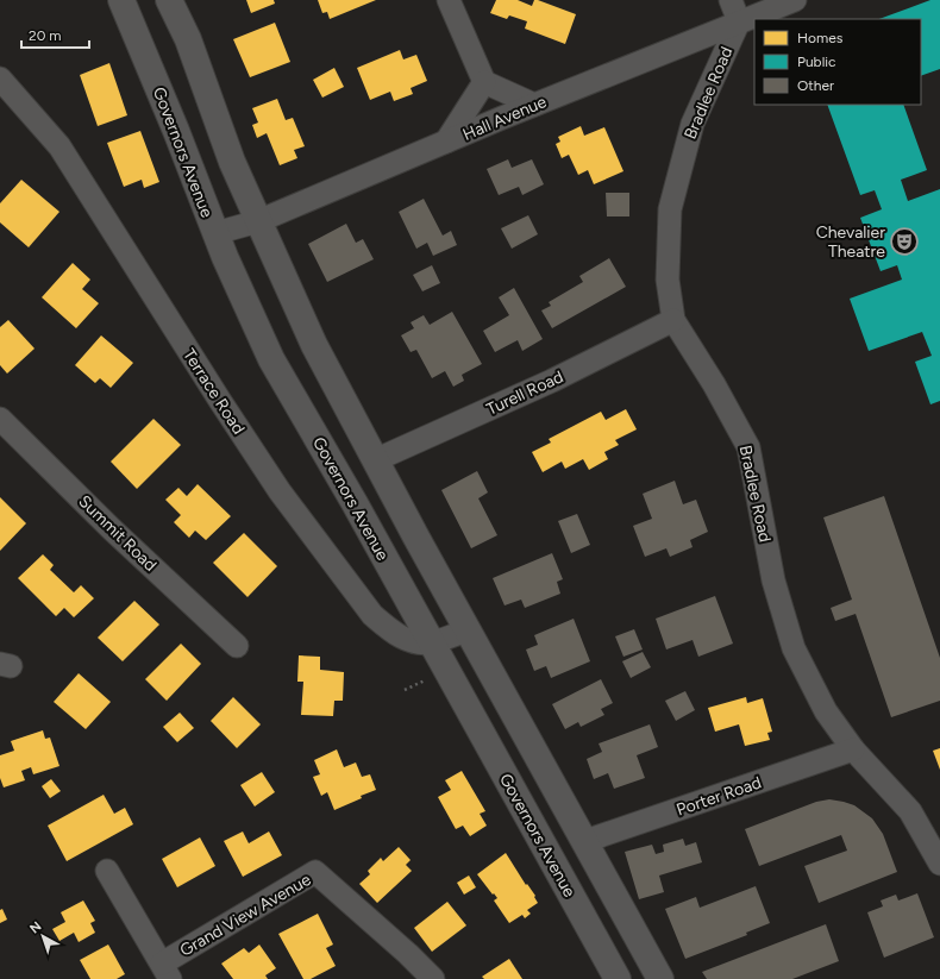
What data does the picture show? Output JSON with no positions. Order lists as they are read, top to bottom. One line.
{"streets":{"street":["Bradlee Road","Hall Avenue","Governors Avenue","Terrace Road","Turell Road","Summit Road","Porter Road","Grand View Avenue"]},"crossings":[["Bradlee Road","Hall Avenue"],["Bradlee Road","Turell Road"],["Bradlee Road","Porter Road"],["Hall Avenue","Governors Avenue"],["Governors Avenue","Terrace Road"]],"places":{"theatre":["Chevalier Theatre"]},"legend":["Homes","Public","Other"],"scale_bar":"20 m","north":"top left"}
